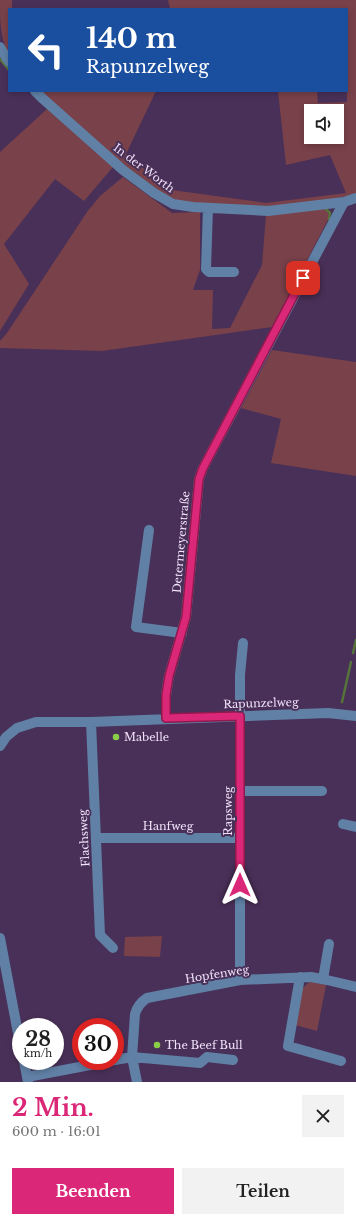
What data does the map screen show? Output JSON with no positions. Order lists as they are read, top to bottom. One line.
{"streets":{"street":["In der Worth","Determeyerstraße","Rapunzelweg","Rapsweg","Hanfweg","Flachsweg","Hopfenweg"]},"crossings":[["In der Worth","Determeyerstraße"],["Determeyerstraße","Rapunzelweg"],["Rapunzelweg","Rapsweg"],["Rapsweg","Hanfweg"],["Rapsweg","Hopfenweg"],["Hanfweg","Flachsweg"]],"places":["Mabelle","The Beef Bull"],"page":{"turn":["140 m","Rapunzelweg"],"speed":"28 km/h","limit":"30","heading":["2 Min.","600 m · 16:01"],"buttons":["Beenden","Teilen"]}}
